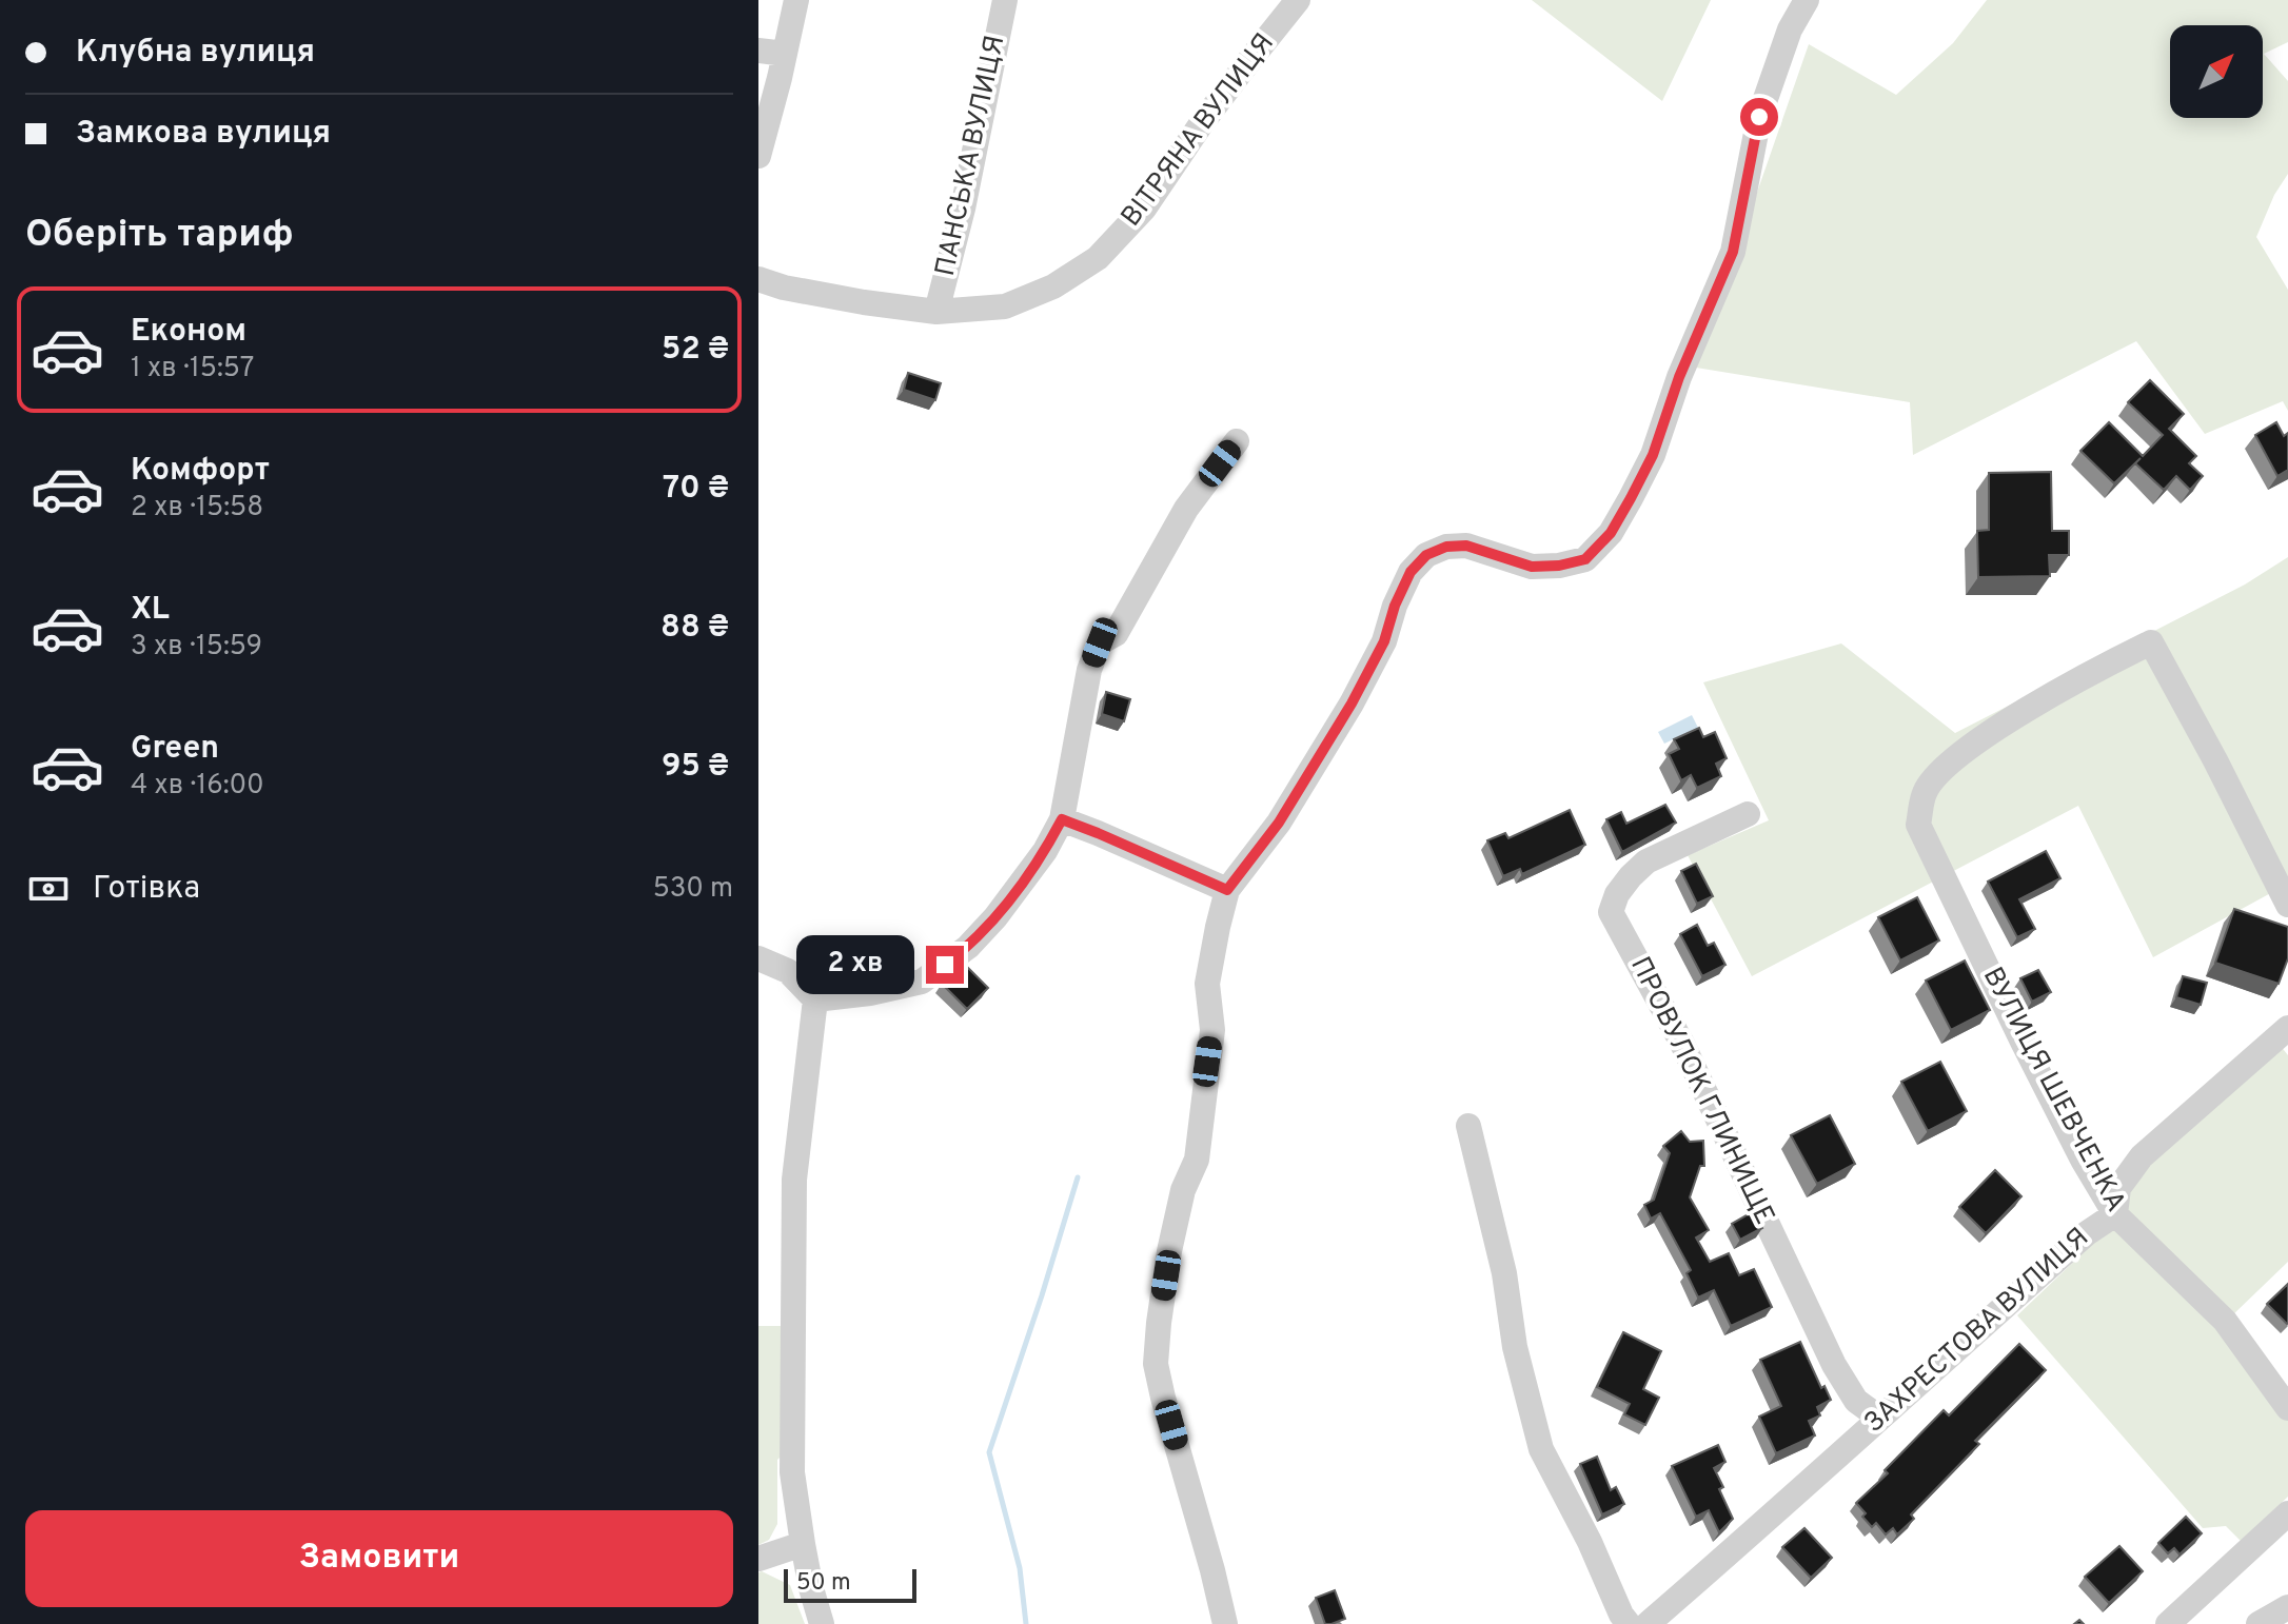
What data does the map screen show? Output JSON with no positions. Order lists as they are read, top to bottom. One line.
{"streets":{"street":["ВІТРЯНА ВУЛИЦЯ","ПАНСЬКА ВУЛИЦЯ","ВУЛИЦЯ ШЕВЧЕНКА","ПРОВУЛОК ГЛИНИЩЕ","ЗАХРЕСТОВА ВУЛИЦЯ"]},"crossings":[["ВІТРЯНА ВУЛИЦЯ","ПАНСЬКА ВУЛИЦЯ"],["ВУЛИЦЯ ШЕВЧЕНКА","ЗАХРЕСТОВА ВУЛИЦЯ"],["ПРОВУЛОК ГЛИНИЩЕ","ЗАХРЕСТОВА ВУЛИЦЯ"]],"scale_bar":"50 m","north":"top right","page":{"banner":["Клубна вулиця","Замкова вулиця"],"heading":"Оберіть тариф","list":[{"name":"Економ","note":"1 хв · 15:57","value":"52 ₴"},{"name":"Комфорт","note":"2 хв · 15:58","value":"70 ₴"},{"name":"XL","note":"3 хв · 15:59","value":"88 ₴"},{"name":"Green","note":"4 хв · 16:00","value":"95 ₴"}],"pay":["Готівка","530 m"],"bubble":"2 хв","buttons":"Замовити","scale":"50 m"}}
